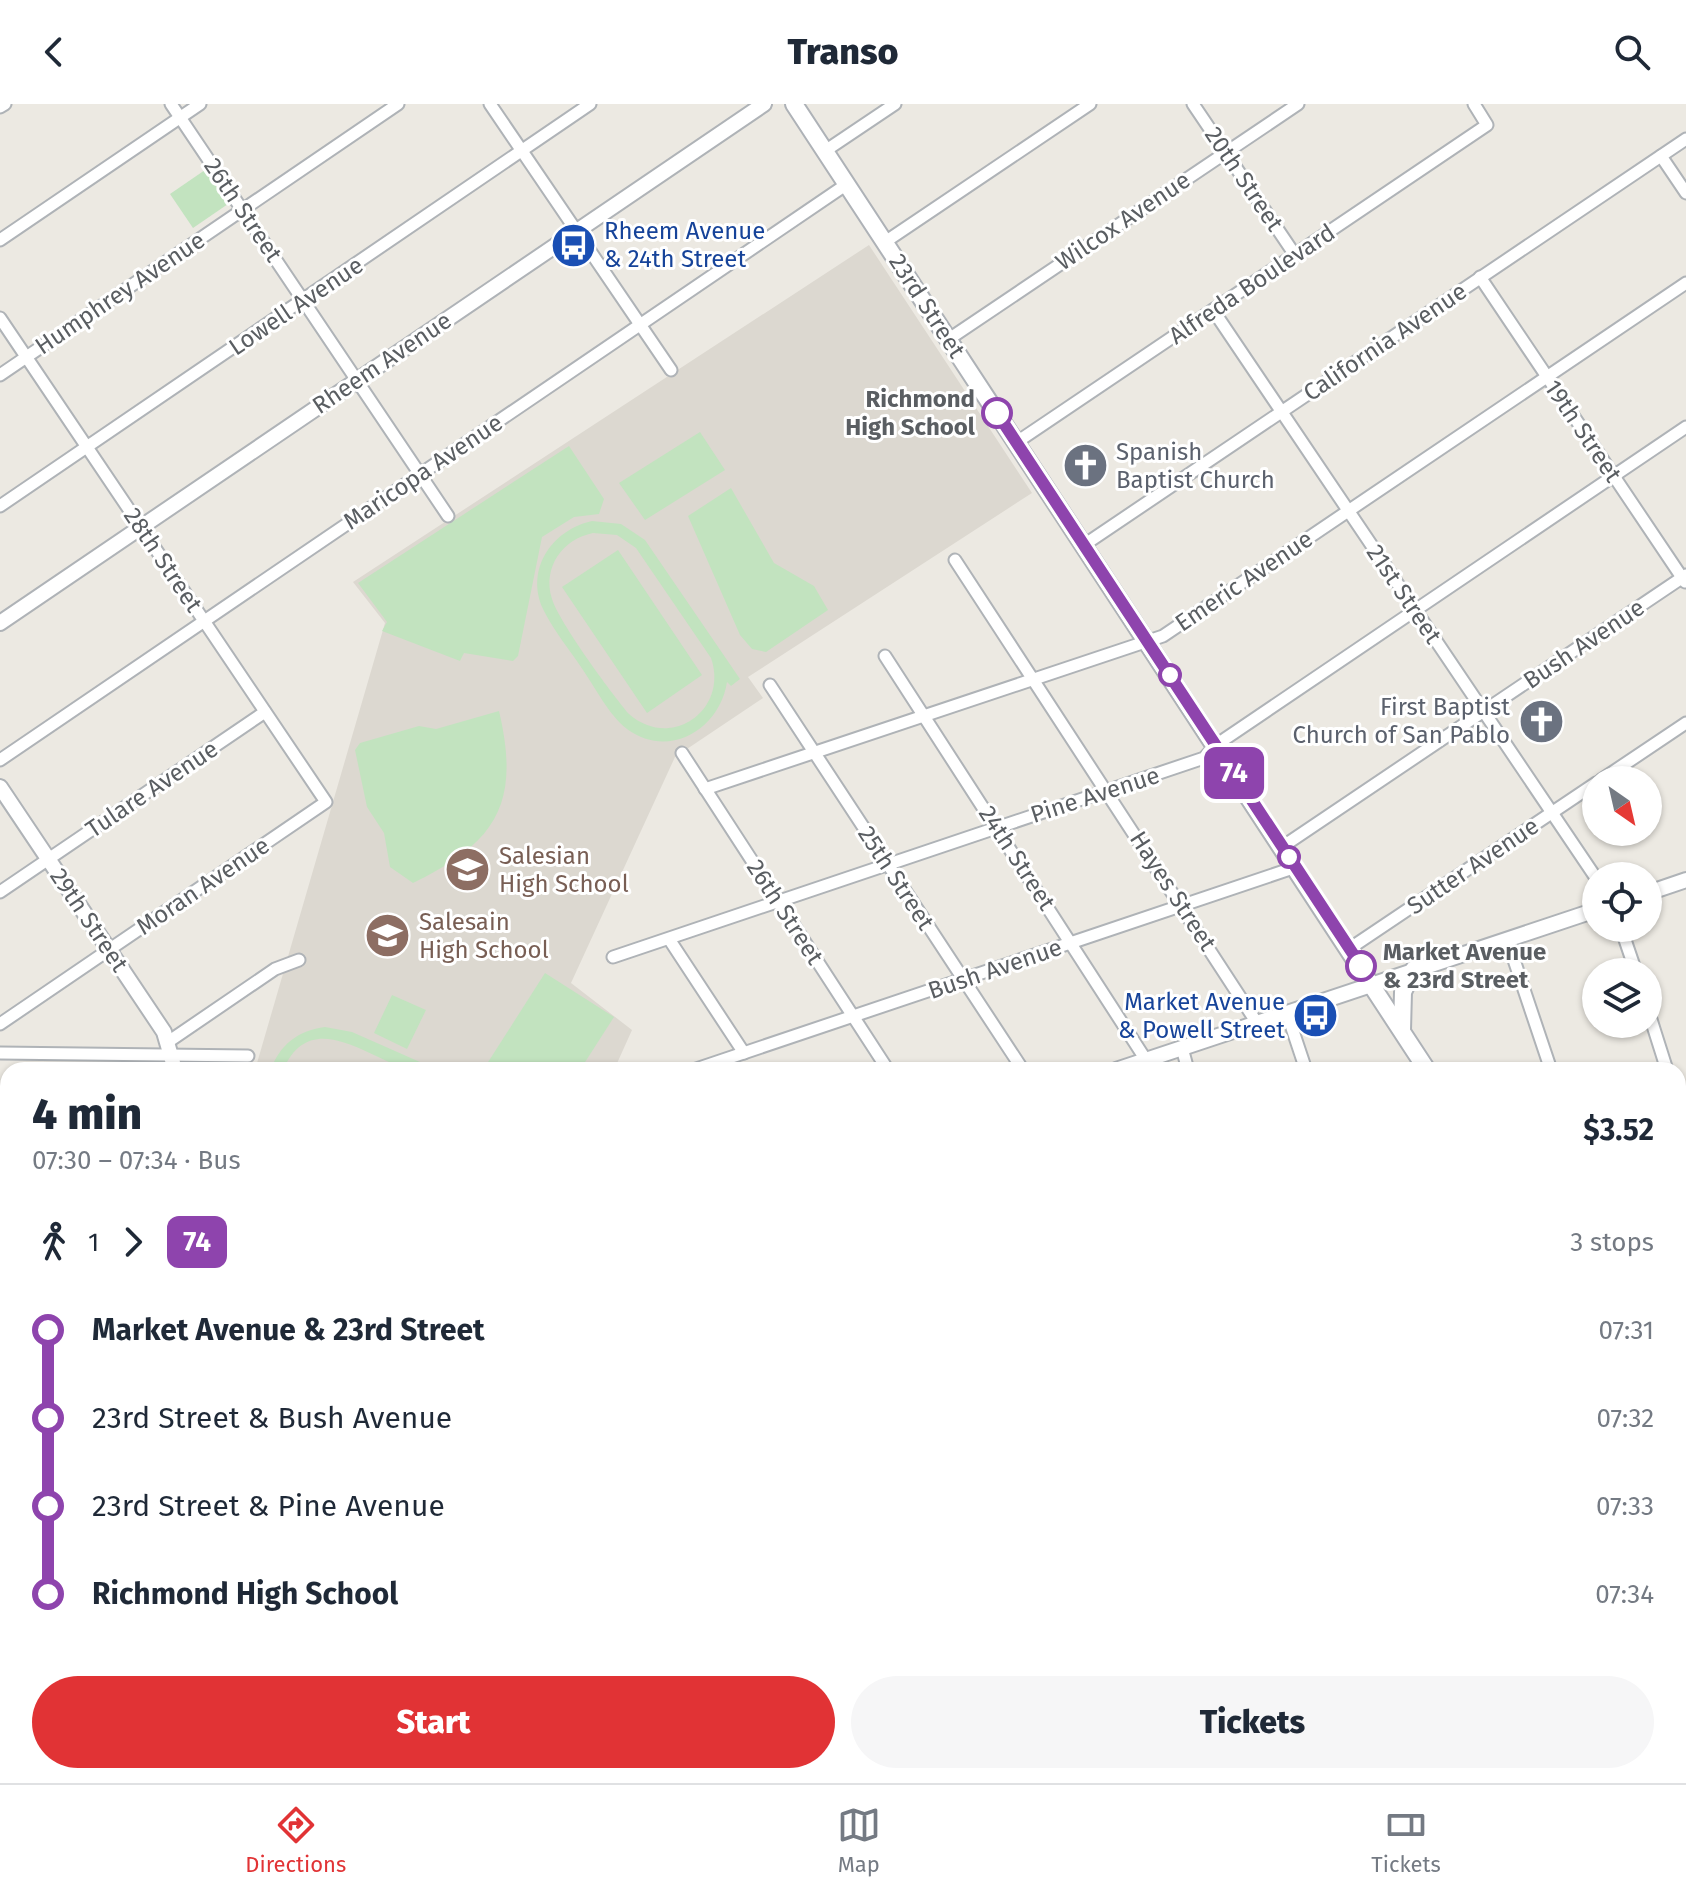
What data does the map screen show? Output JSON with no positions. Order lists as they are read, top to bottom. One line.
{"streets":{"main road":["23rd Street"],"street":["20th Street","26th Street","Wilcox Avenue","Alfreda Boulevard","Humphrey Avenue","Lowell Avenue","California Avenue","Rheem Avenue","19th Street","Maricopa Avenue","28th Street","Emeric Avenue","21st Street","Bush Avenue","Tulare Avenue","Pine Avenue","24th Street","Sutter Avenue","25th Street","Moran Avenue","Hayes Street","29th Street"]},"crossings":[["20th Street","Wilcox Avenue"],["20th Street","Alfreda Boulevard"],["26th Street","Humphrey Avenue"],["26th Street","Lowell Avenue"],["26th Street","Rheem Avenue"],["26th Street","Maricopa Avenue"],["26th Street","Emeric Avenue"],["26th Street","Bush Avenue"],["26th Street","Pine Avenue"],["Wilcox Avenue","23rd Street"],["Alfreda Boulevard","23rd Street"],["Alfreda Boulevard","21st Street"],["Humphrey Avenue","28th Street"],["Lowell Avenue","28th Street"],["23rd Street","California Avenue"],["23rd Street","Maricopa Avenue"],["23rd Street","Emeric Avenue"],["23rd Street","Bush Avenue"],["23rd Street","Pine Avenue"],["23rd Street","Sutter Avenue"],["California Avenue","19th Street"],["California Avenue","21st Street"],["Rheem Avenue","28th Street"],["19th Street","Emeric Avenue"],["19th Street","Bush Avenue"],["19th Street","Pine Avenue"],["Maricopa Avenue","28th Street"],["28th Street","Tulare Avenue"],["28th Street","Moran Avenue"],["Emeric Avenue","21st Street"],["Emeric Avenue","24th Street"],["Emeric Avenue","25th Street"],["Emeric Avenue","Hayes Street"],["21st Street","Bush Avenue"],["21st Street","Pine Avenue"],["21st Street","Sutter Avenue"],["Bush Avenue","24th Street"],["Bush Avenue","25th Street"],["Bush Avenue","Hayes Street"],["Tulare Avenue","29th Street"],["Pine Avenue","24th Street"],["Pine Avenue","25th Street"],["Pine Avenue","Hayes Street"],["Moran Avenue","29th Street"]],"places":{"bus stop":["Rheem Avenue & 24th Street","Market Avenue & Powell Street"],"other":["Richmond High School","Market Avenue & 23rd Street"],"church":["Spanish Baptist Church","First Baptist Church of San Pablo"],"school or university":["Salesian High School","Salesain High School"]},"lines":["bus line 74"],"north":"bottom right","page":{"header":"Transo","on_map":"74","heading":["4 min","07:30 – 07:34 · Bus","$3.52"],"legs":["1","74","3 stops"],"list":[{"name":"Market Avenue & 23rd Street","value":"07:31"},{"name":"23rd Street & Bush Avenue","value":"07:32"},{"name":"23rd Street & Pine Avenue","value":"07:33"},{"name":"Richmond High School","value":"07:34"}],"buttons":["Start","Tickets"],"tabs":["Directions","Map","Tickets"]}}
